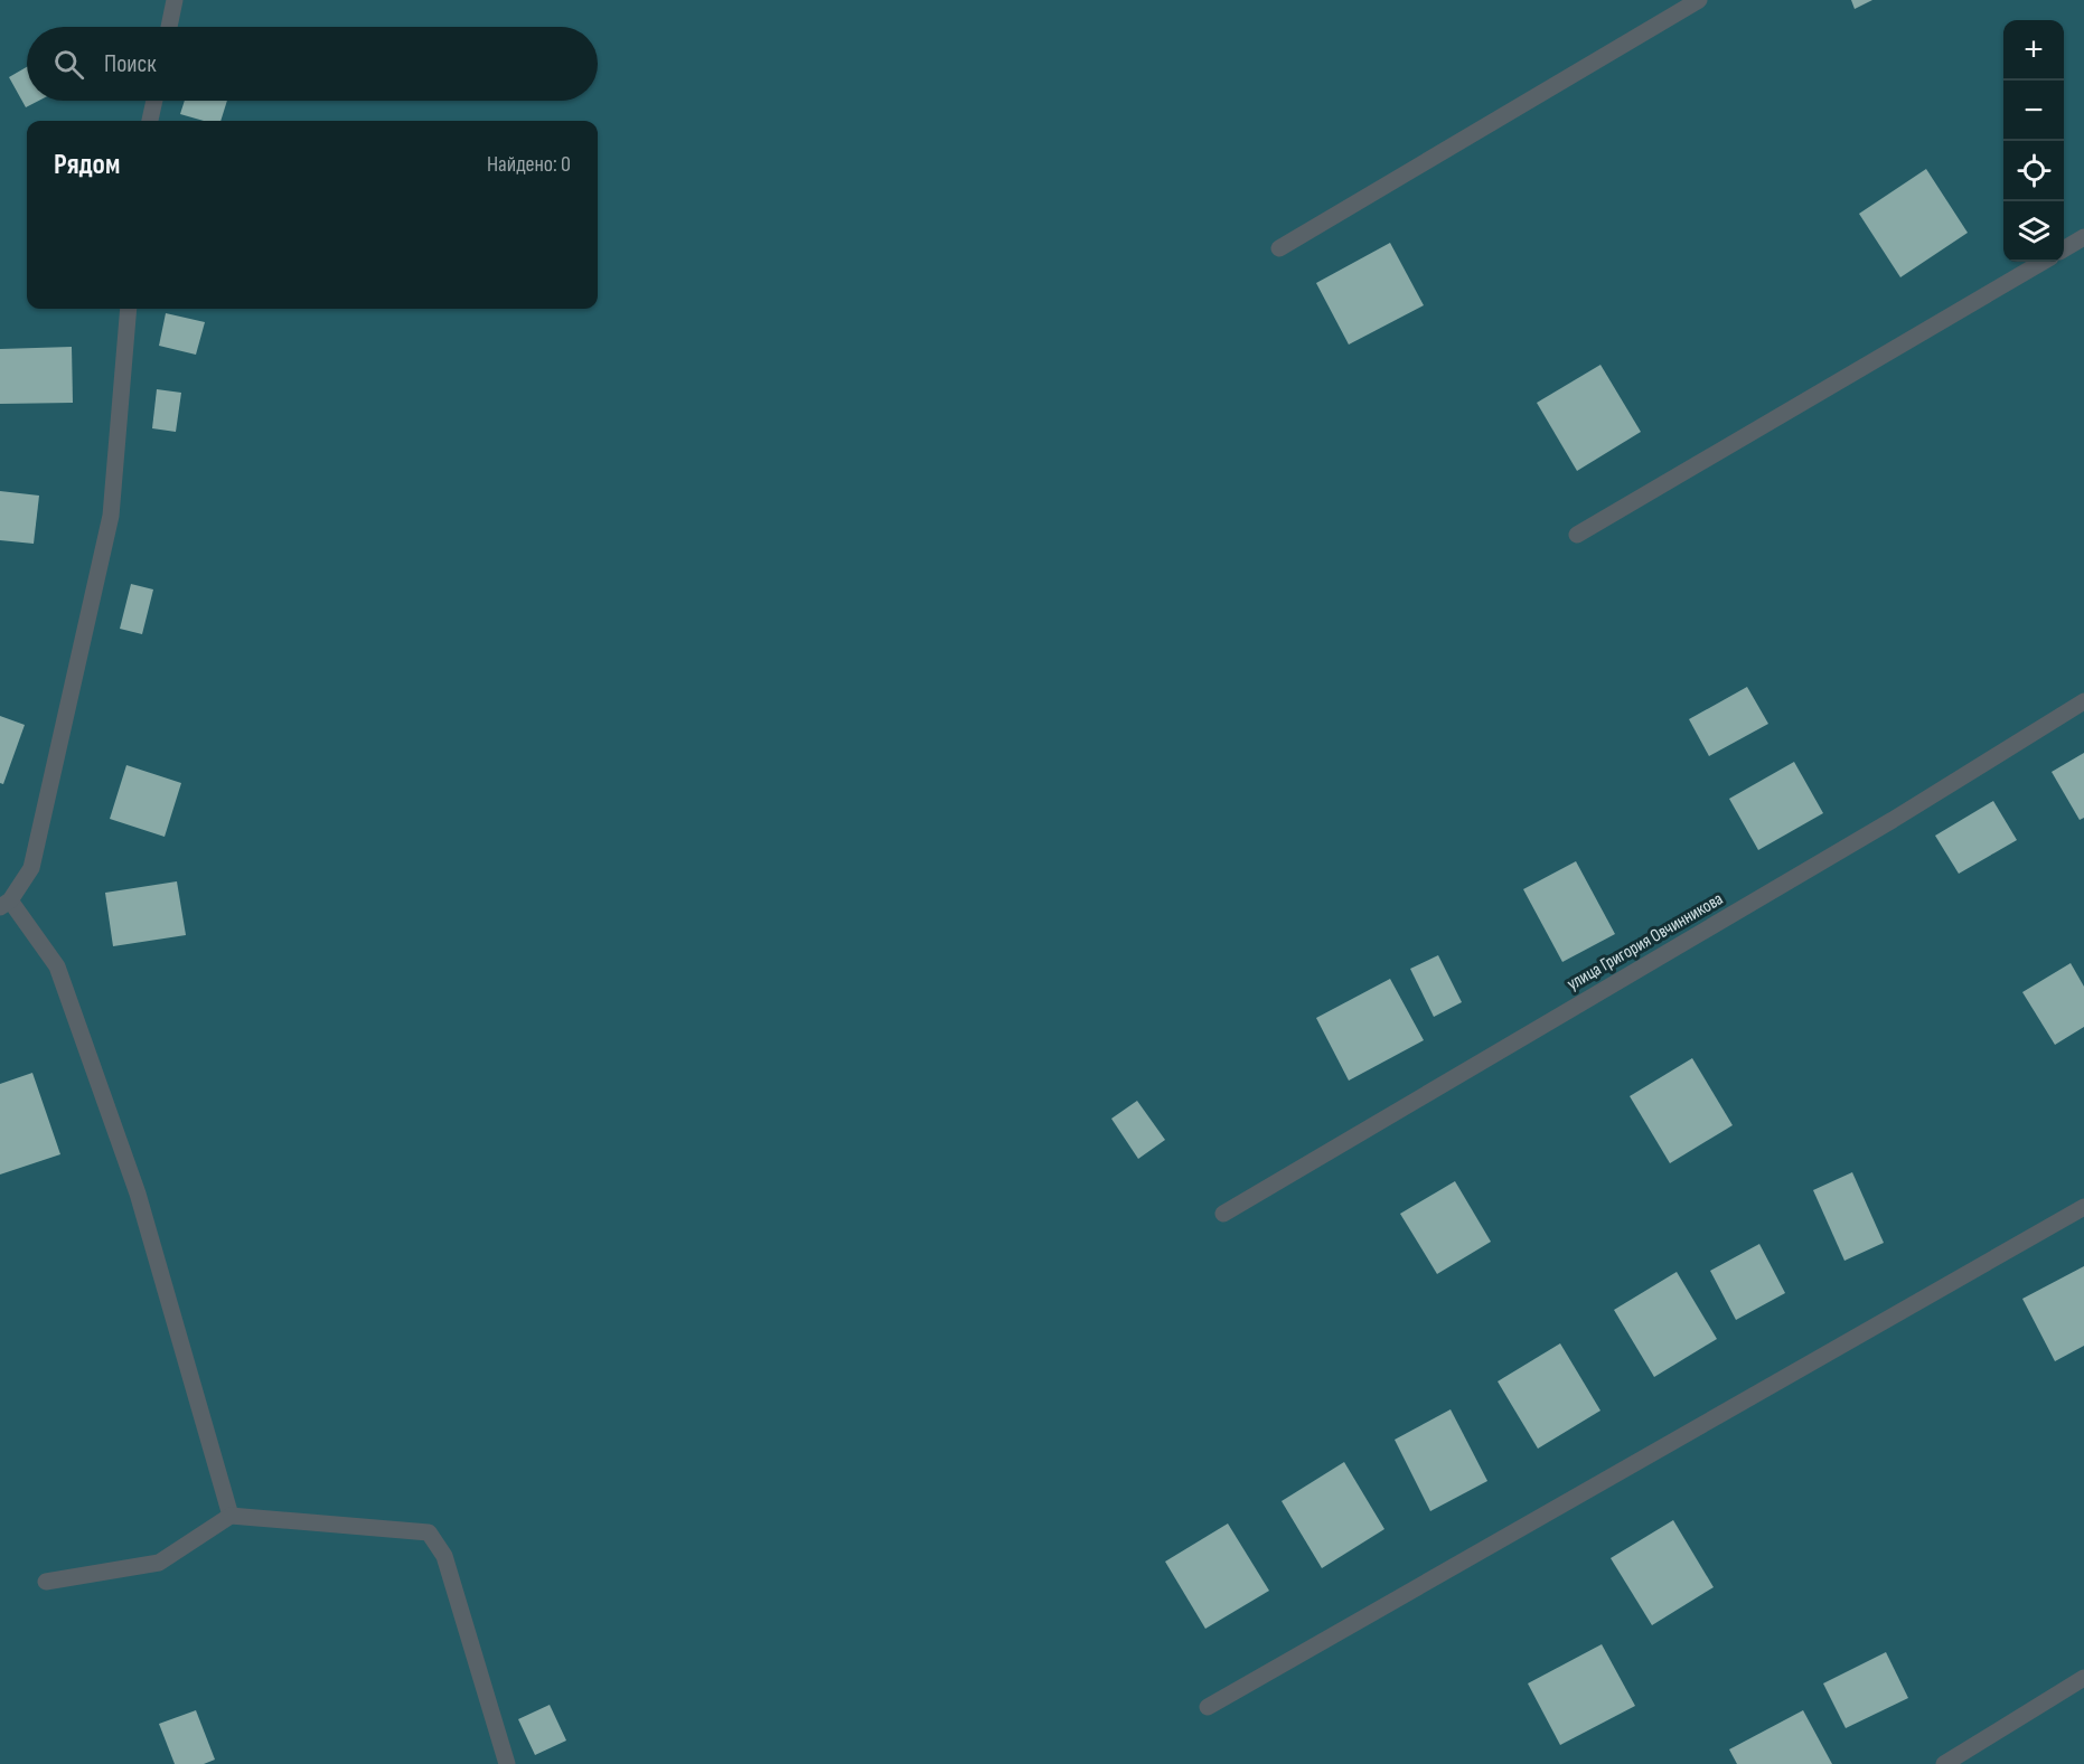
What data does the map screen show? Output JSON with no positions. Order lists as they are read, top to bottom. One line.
{"streets":{"street":["улица Григория Овчинникова"]},"page":{"map_buttons":["+","−"],"search":"Поиск","heading":["Рядом","Найдено: 0"]}}
